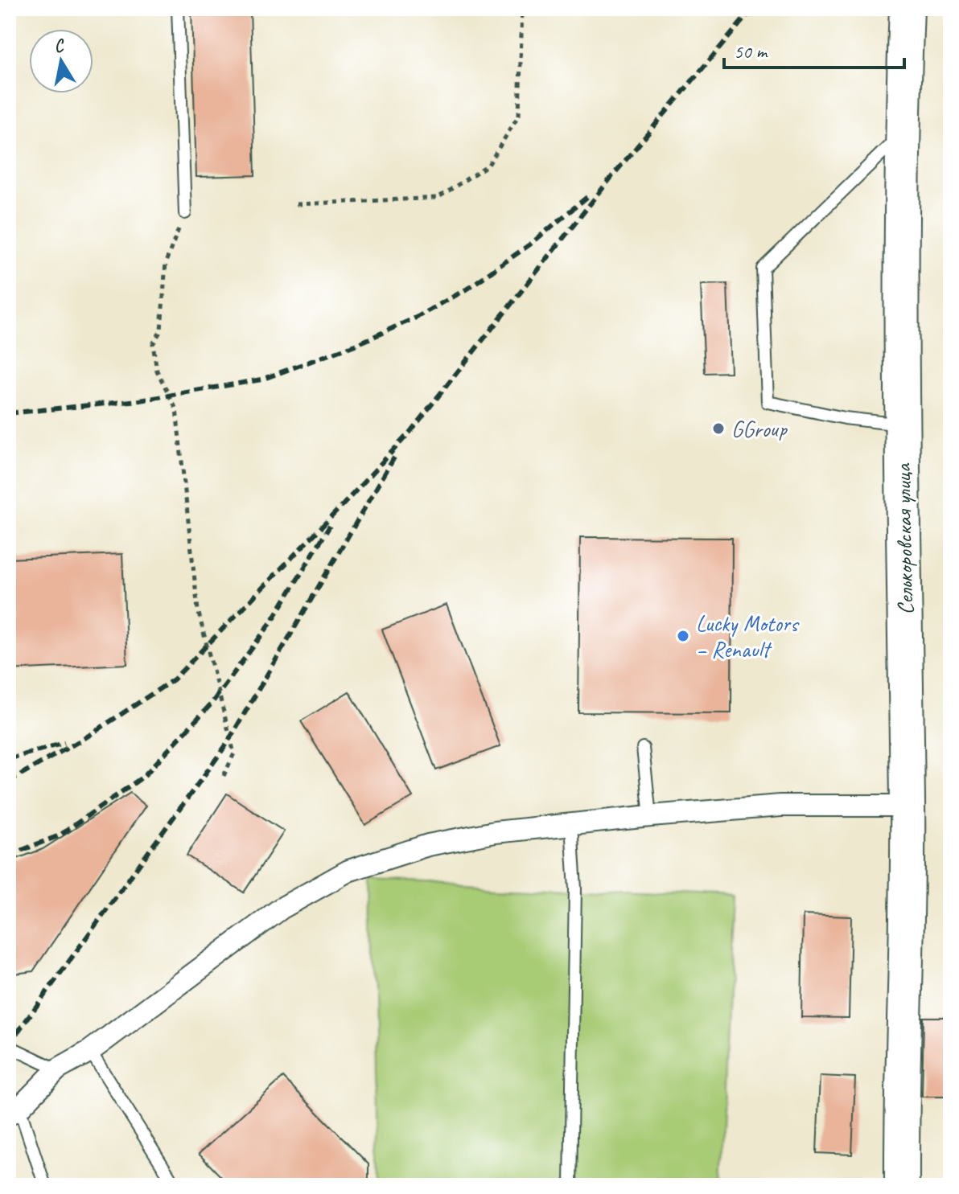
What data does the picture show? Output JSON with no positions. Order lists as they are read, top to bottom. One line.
{"streets":{"main road":["Селькоровская улица"]},"places":["GGroup","Lucky Motors – Renault"],"scale_bar":"50 m","north":"top"}
